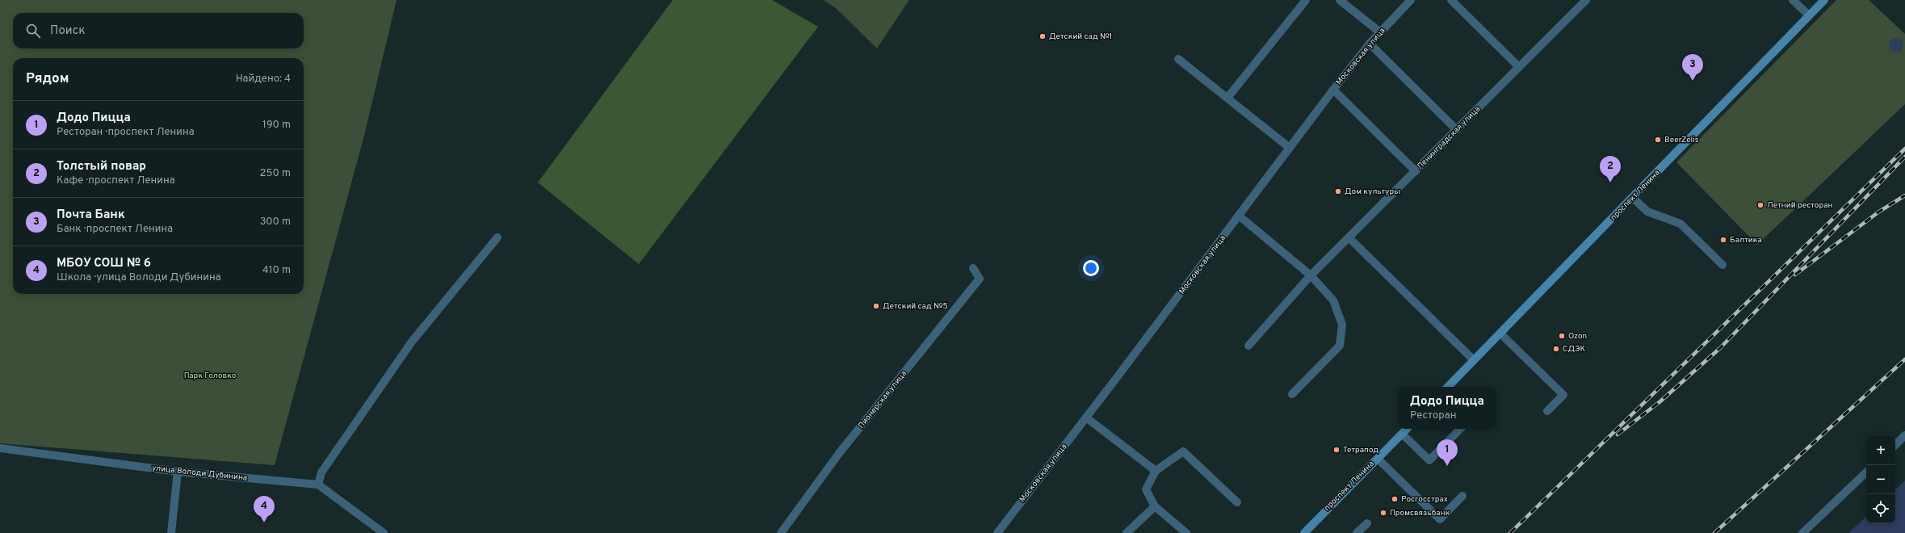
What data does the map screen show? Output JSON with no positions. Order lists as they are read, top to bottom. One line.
{"streets":{"main road":["проспект Ленина"],"street":["Московская улица","Ленинградская улица","Пионерская улица","улица Володи Дубинина"]},"parks":["Парк Головко"],"places":["Детский сад №1","BeerZelis","Дом культуры","Летний ресторан","Балтика","Детский сад №5","Ozon","СДЭК","Тетрапод","Росгосстрах","Промсвязьбанк"],"page":{"search":"Поиск","pins":["3","2","1","4"],"heading":["Рядом","Найдено: 4"],"list":[{"mark":"1","name":"Додо Пицца","note":"Ресторан · проспект Ленина","value":"190 m"},{"mark":"2","name":"Толстый повар","note":"Кафе · проспект Ленина","value":"250 m"},{"mark":"3","name":"Почта Банк","note":"Банк · проспект Ленина","value":"300 m"},{"mark":"4","name":"МБОУ СОШ № 6","note":"Школа · улица Володи Дубинина","value":"410 m"}],"popup":["Додо Пицца","Ресторан"],"map_buttons":["+","−"]}}
